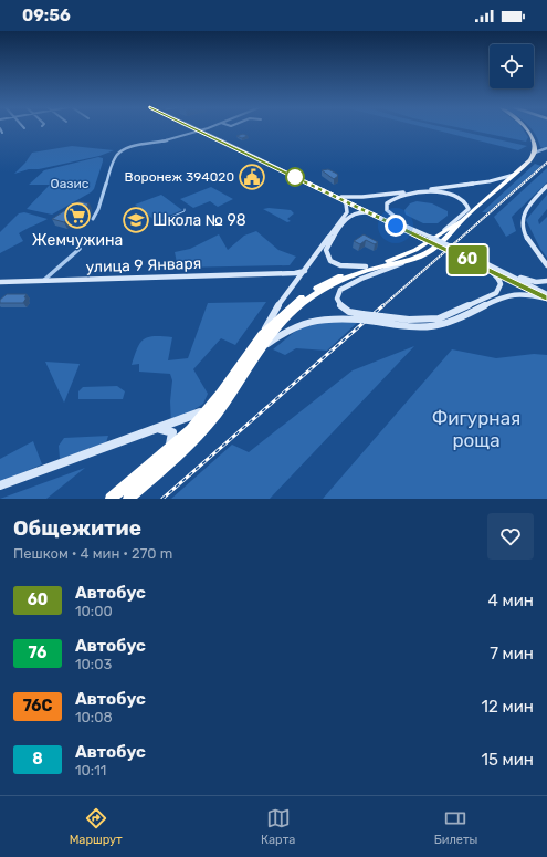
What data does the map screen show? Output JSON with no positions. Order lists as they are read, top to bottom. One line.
{"streets":{"main road":["улица 9 Января"]},"parks":["Оазис","Фигурная роща"],"places":{"public building":["Воронеж 394020"],"supermarket":["Жемчужина"],"school or university":["Школа № 98"]},"lines":["bus line 60"],"page":{"status":"09:56","on_map":"60","heading":["Общежитие","Пешком · 4 мин · 270 m"],"list":[{"mark":"60","name":"Автобус","note":"10:00","value":"4 мин"},{"mark":"76","name":"Автобус","note":"10:03","value":"7 мин"},{"mark":"76С","name":"Автобус","note":"10:08","value":"12 мин"},{"mark":"8","name":"Автобус","note":"10:11","value":"15 мин"}],"tabs":["Маршрут","Карта","Билеты"]}}
